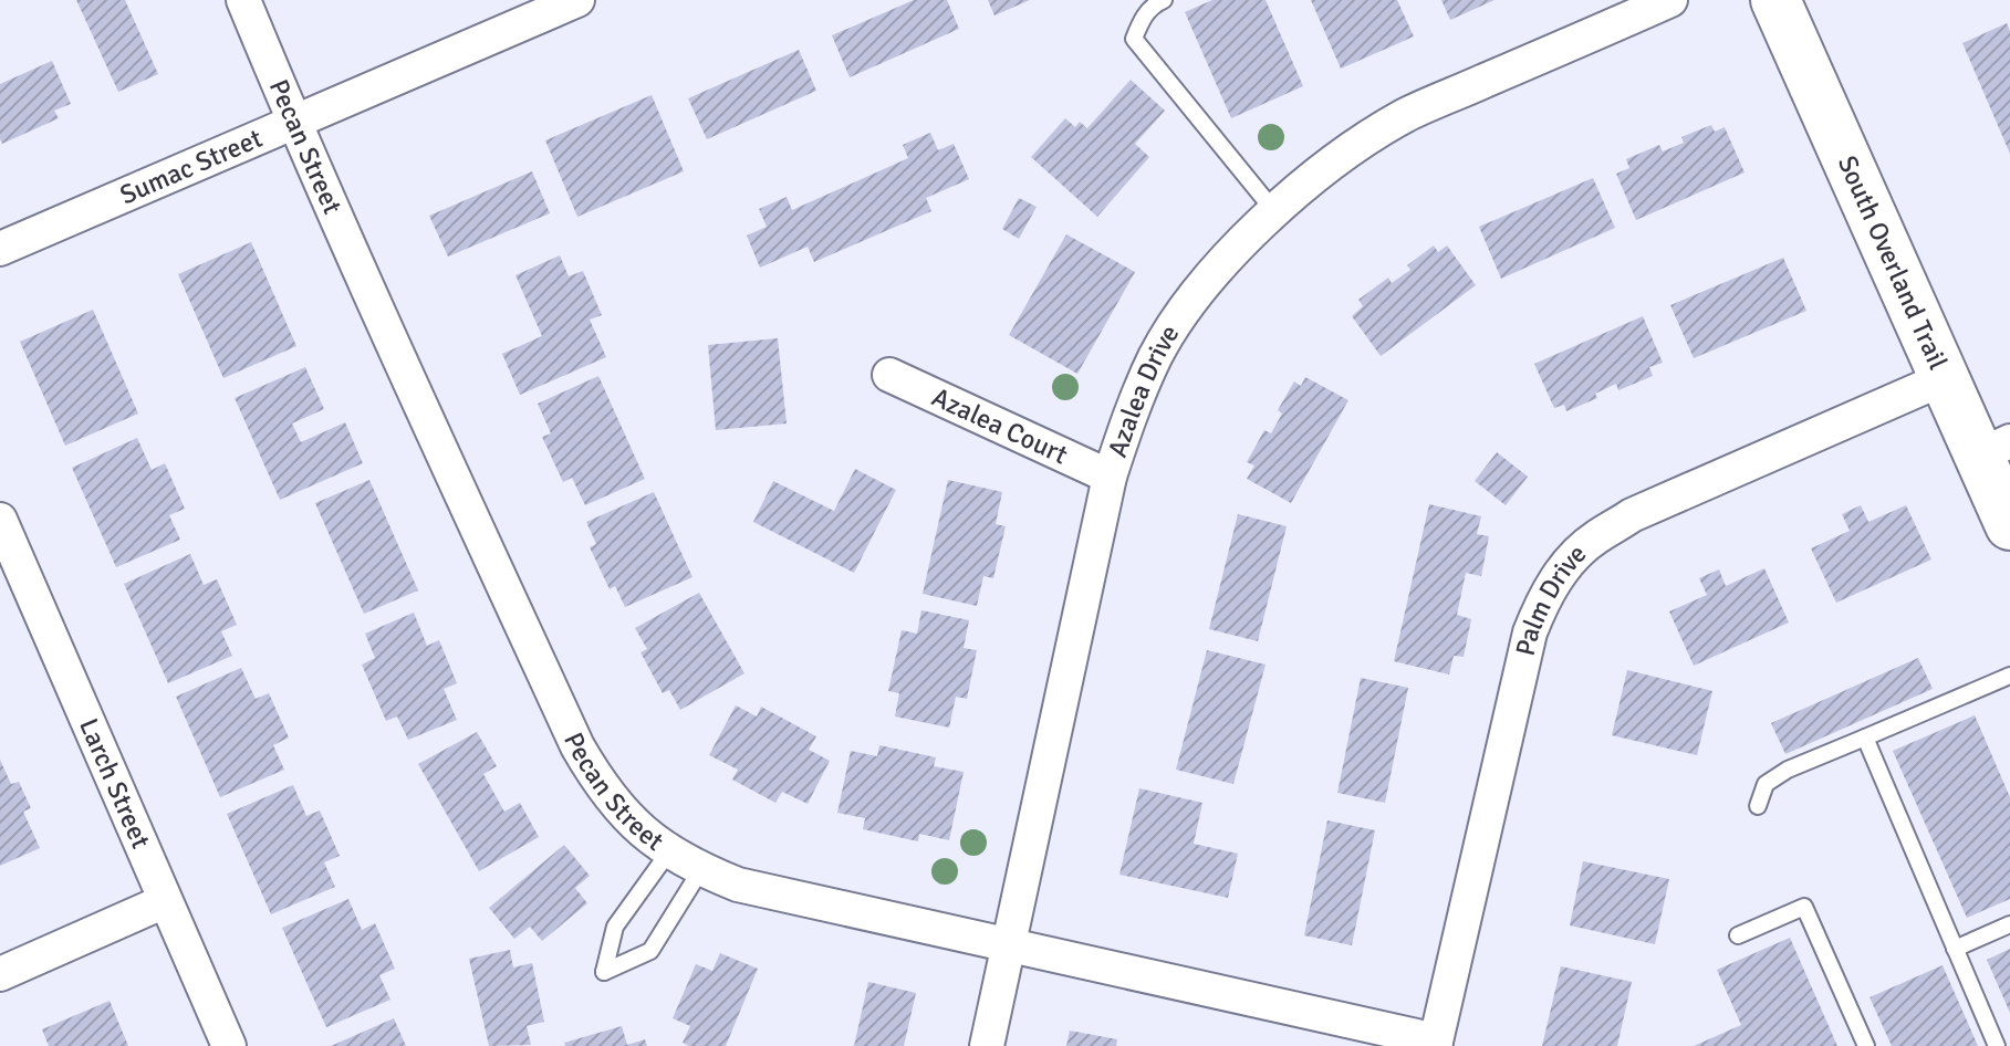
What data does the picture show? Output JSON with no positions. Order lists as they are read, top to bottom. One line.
{"streets":{"main road":["South Overland Trail"],"street":["Pecan Street","Sumac Street","Azalea Drive","Azalea Court","Palm Drive","Larch Street"]},"crossings":[["Pecan Street","Sumac Street"],["Pecan Street","Azalea Drive"],["Pecan Street","Palm Drive"],["South Overland Trail","Palm Drive"],["Azalea Drive","Azalea Court"]]}
